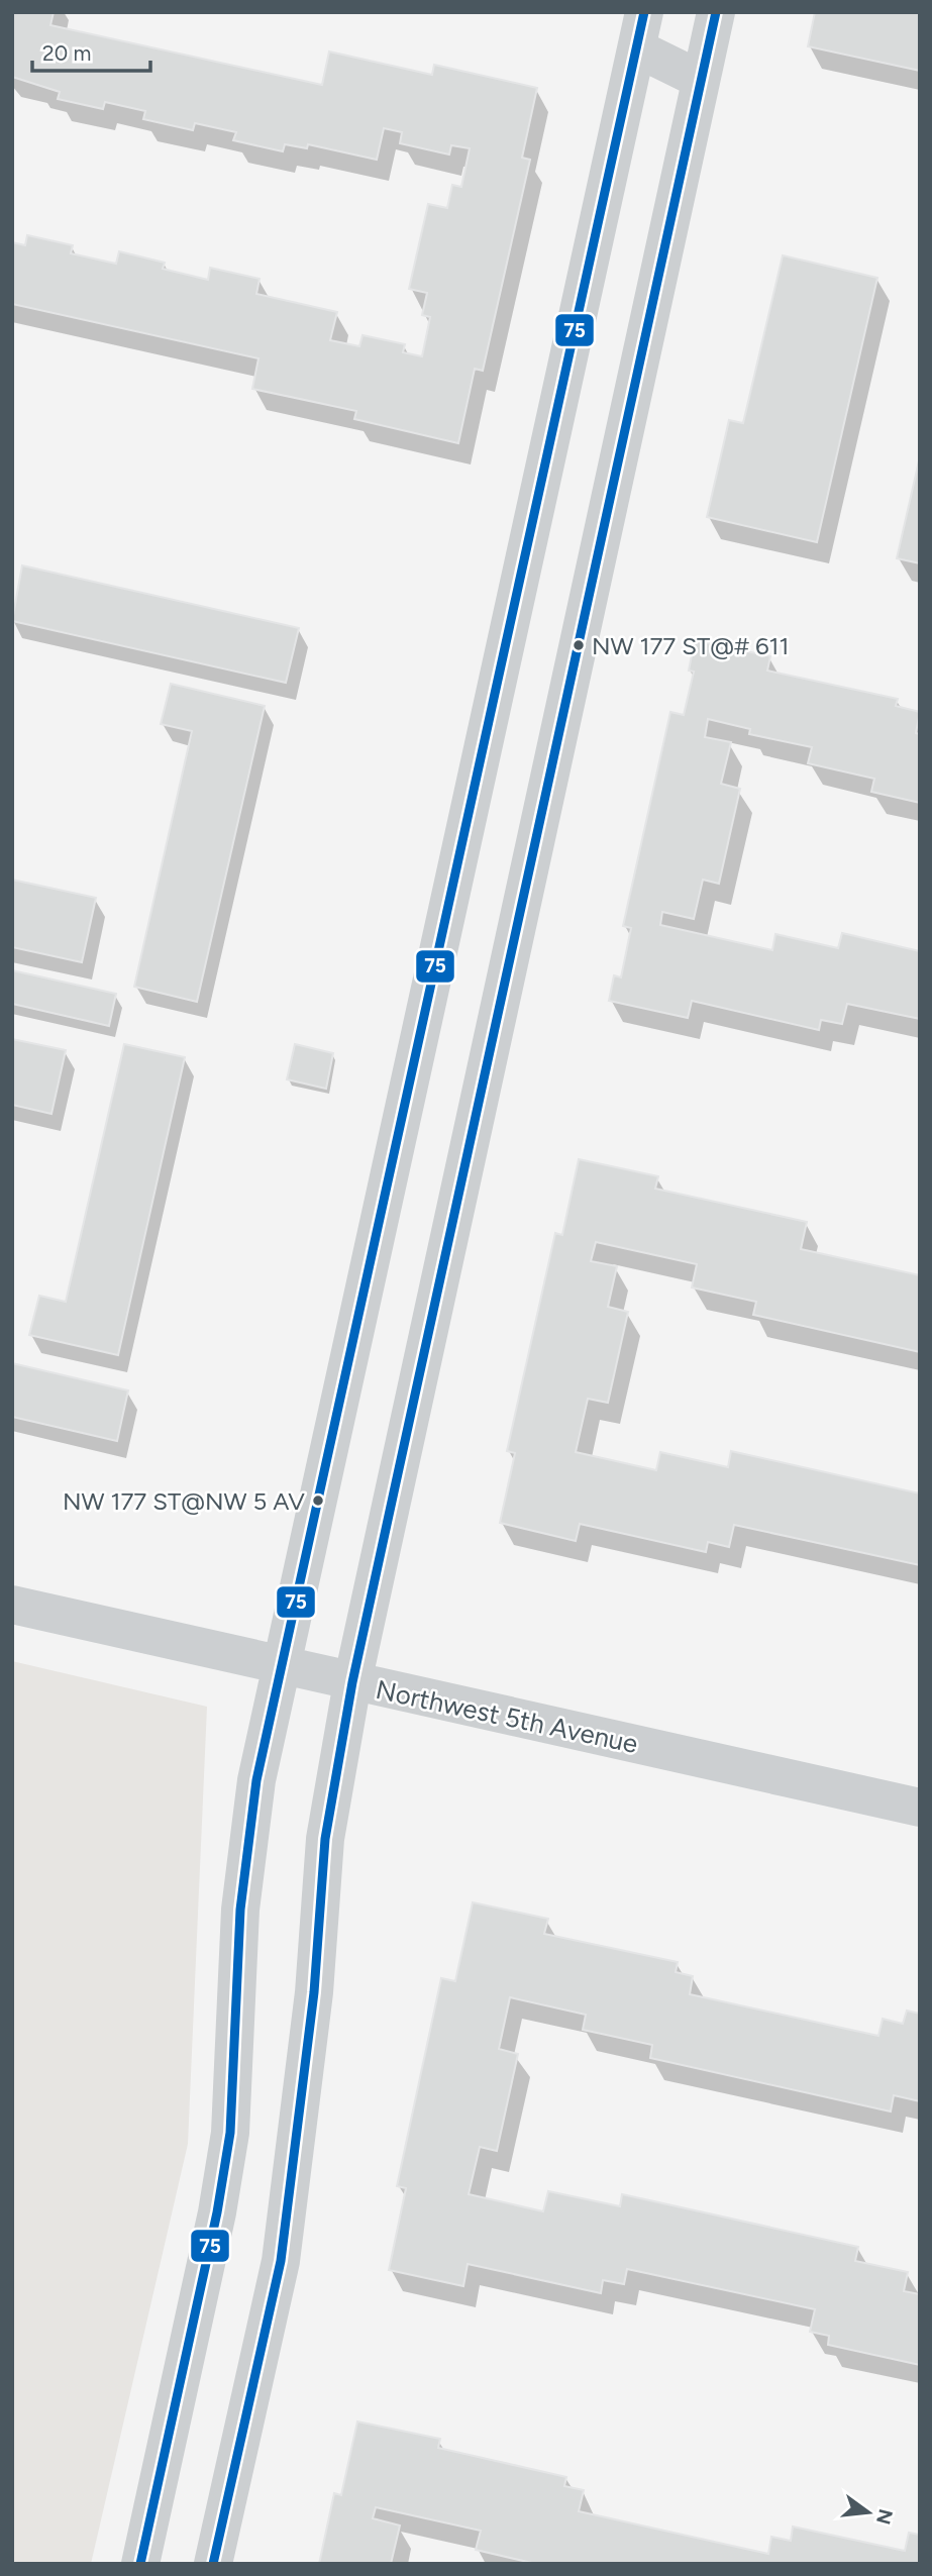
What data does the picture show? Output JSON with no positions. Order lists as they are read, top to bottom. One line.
{"streets":{"street":["Northwest 5th Avenue"]},"places":["NW 177 ST@# 611","NW 177 ST@NW 5 AV"],"lines":["transit line 75"],"scale_bar":"20 m","north":"right"}
